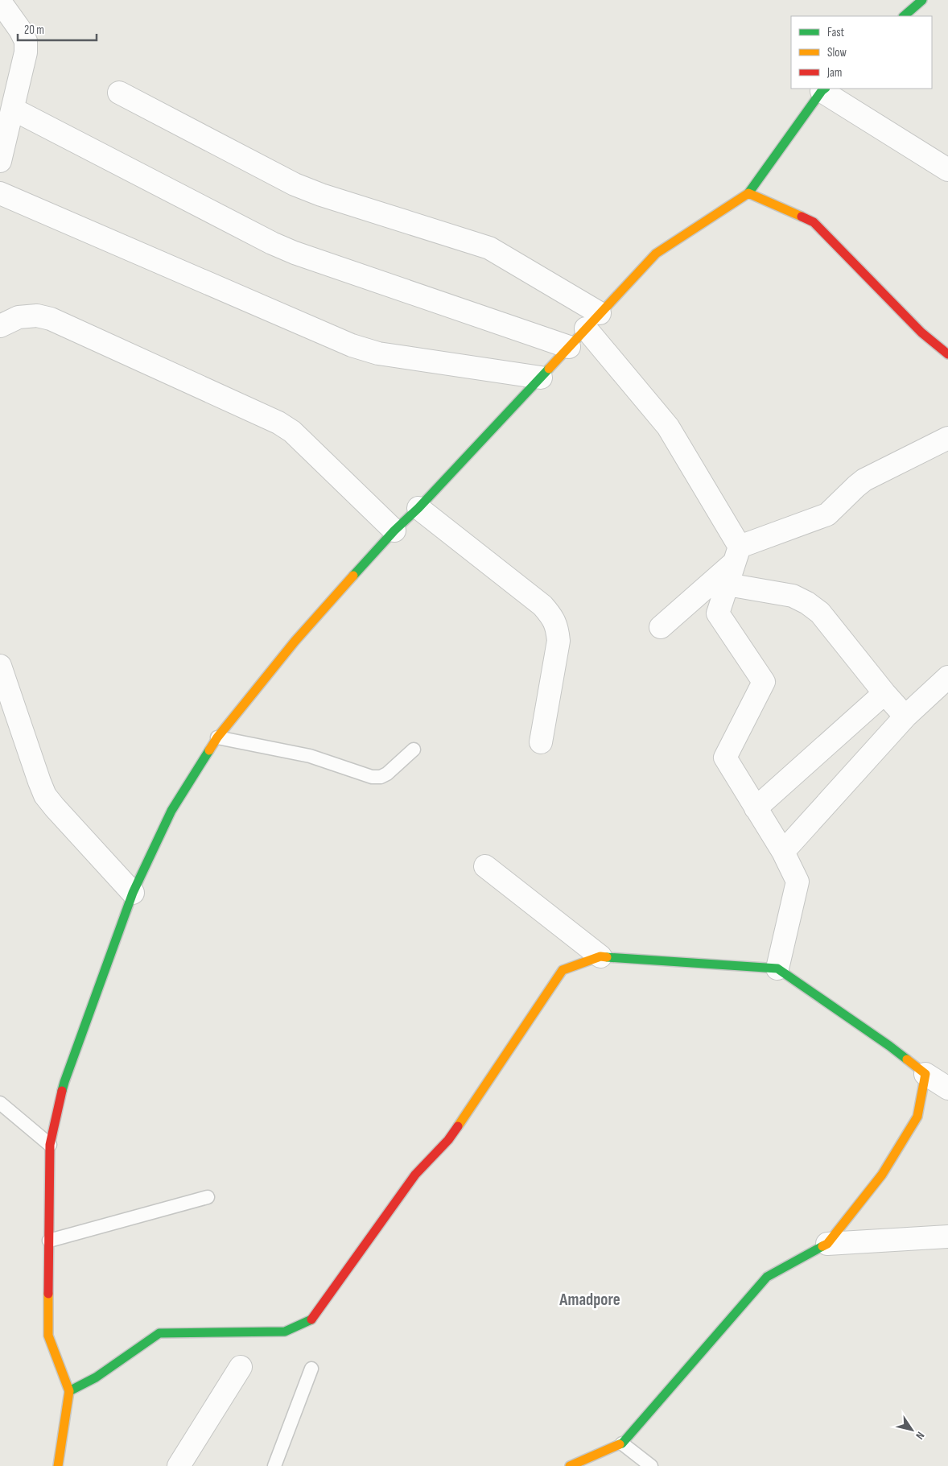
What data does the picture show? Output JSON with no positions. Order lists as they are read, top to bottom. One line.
{"districts":["Amadpore"],"legend":["Fast","Slow","Jam"],"scale_bar":"20 m","north":"bottom right"}
